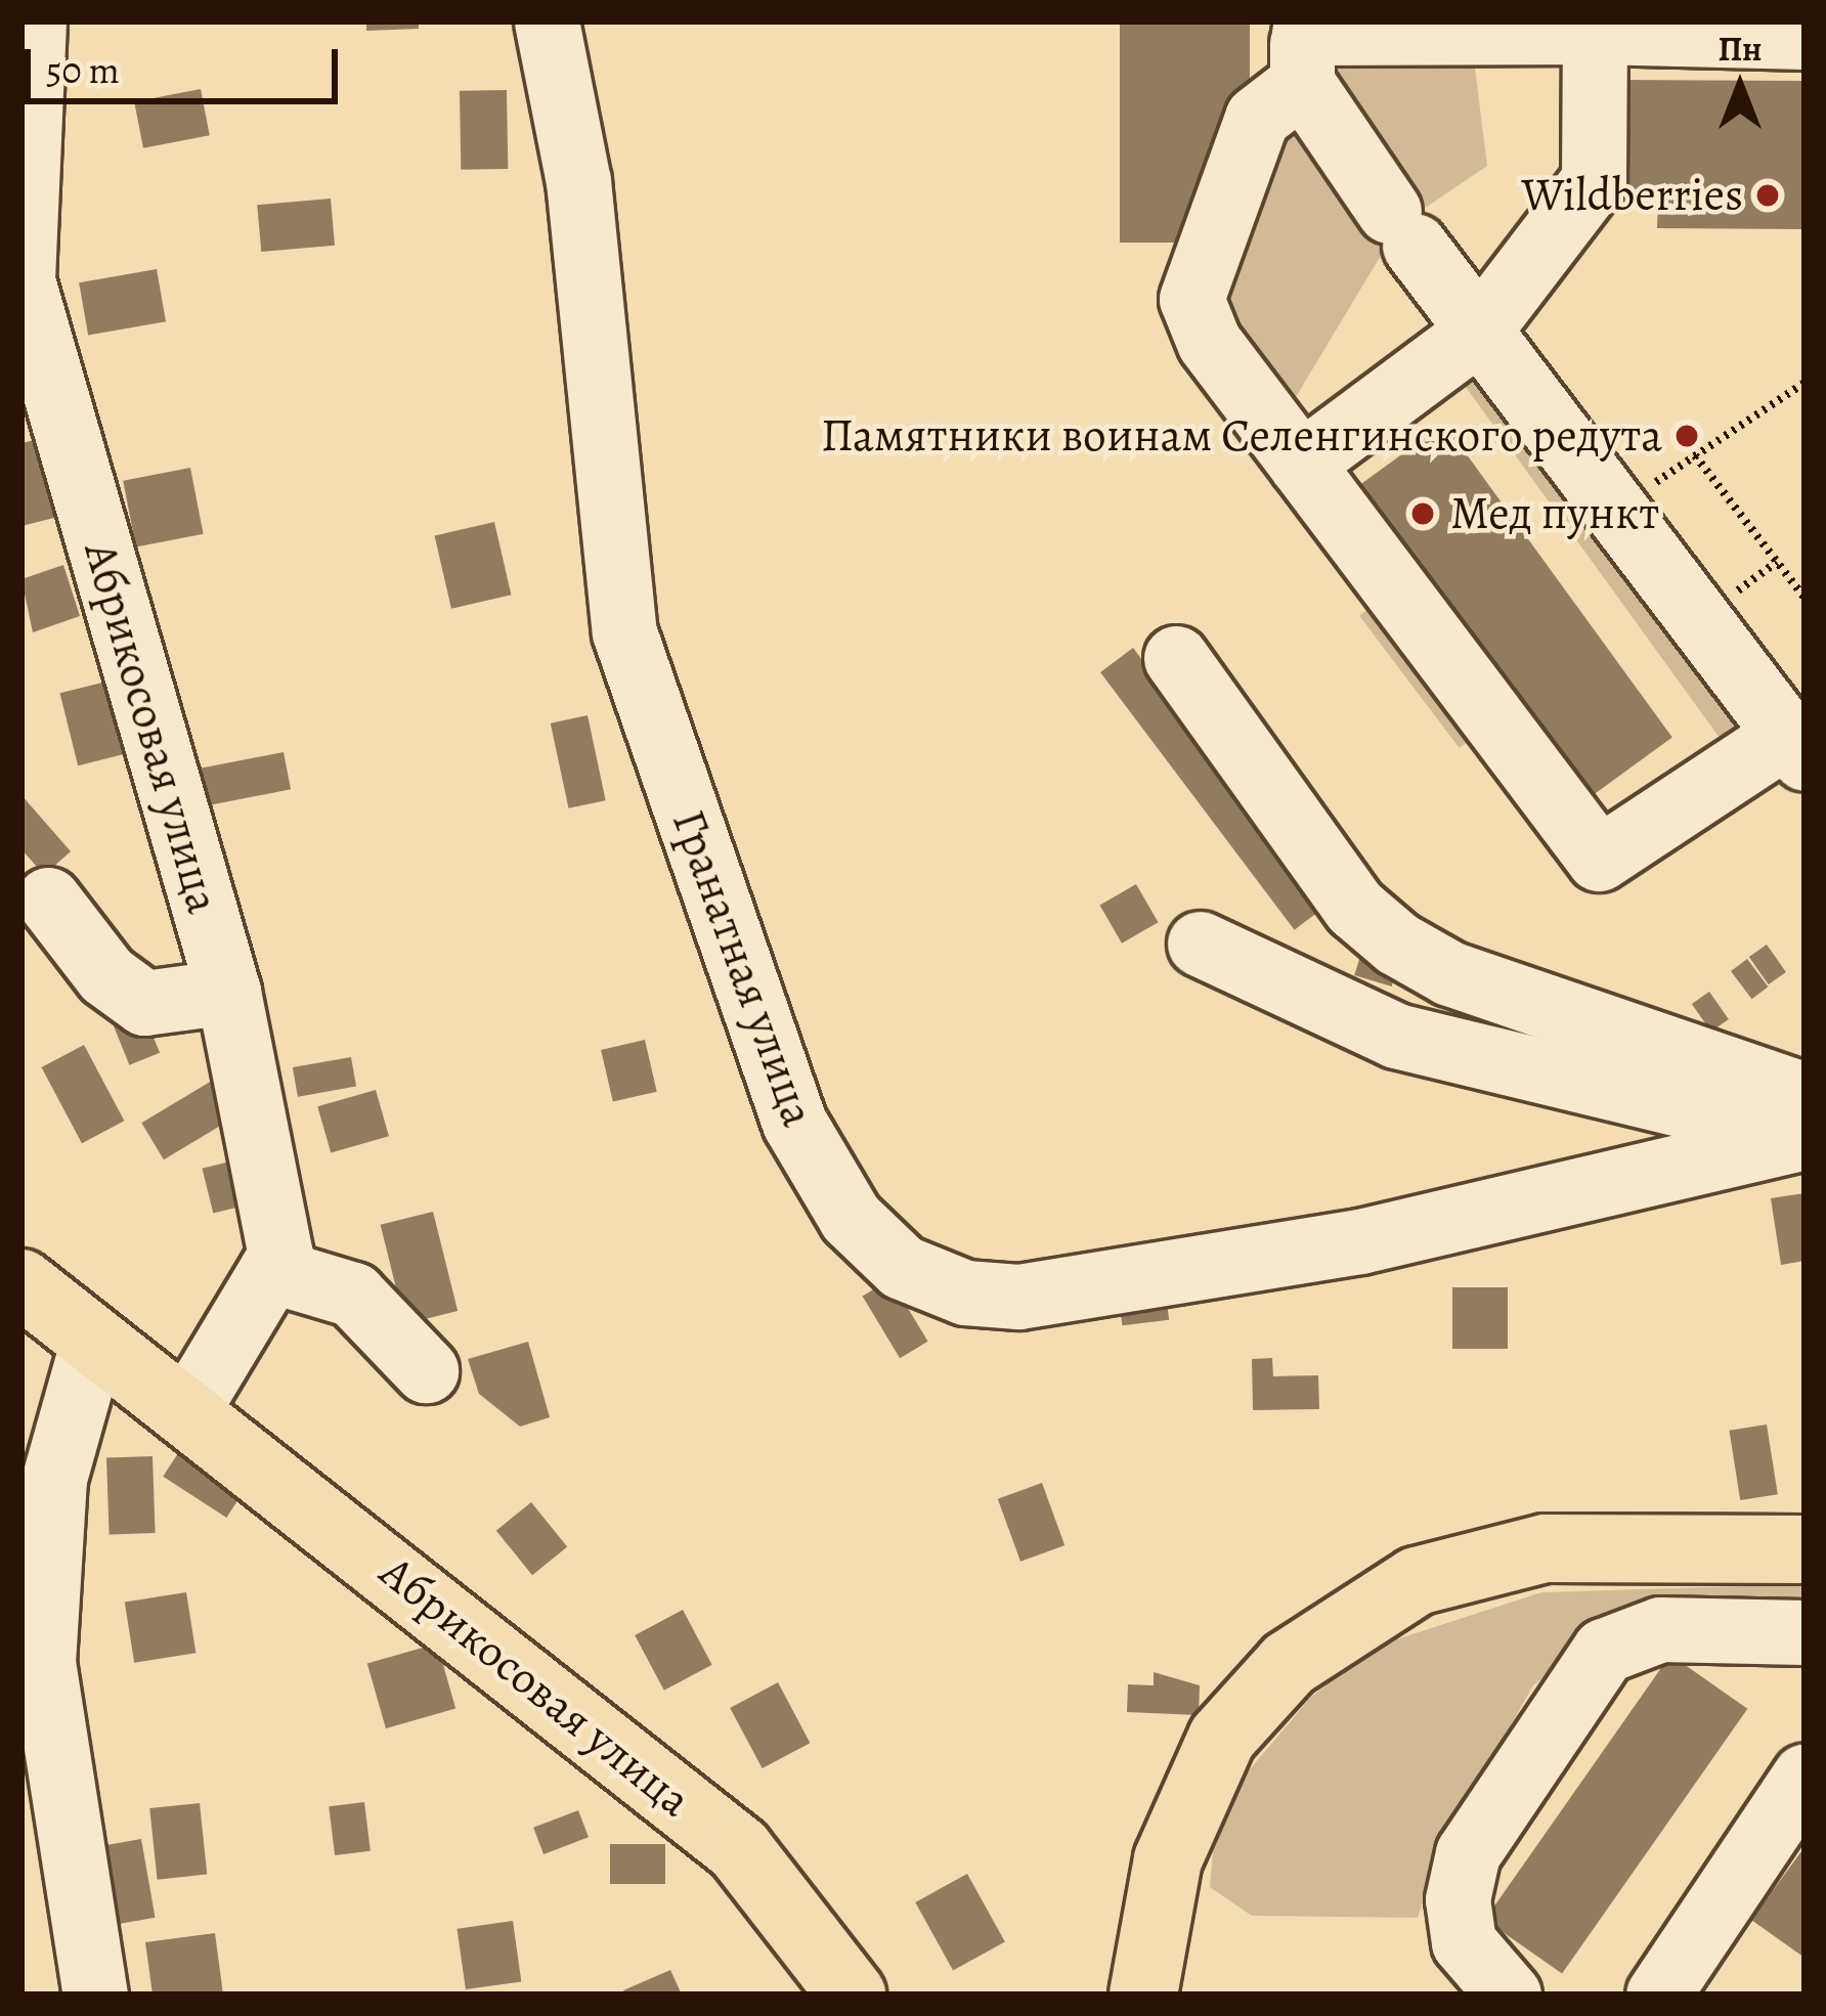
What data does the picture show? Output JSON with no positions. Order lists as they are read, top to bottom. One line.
{"streets":{"main road":["Абрикосовая улица"],"street":["Гранатная улица"]},"places":["Wildberries","Памятники воинам Селенгинского редута","Мед пункт"],"scale_bar":"50 m","north":"top"}
